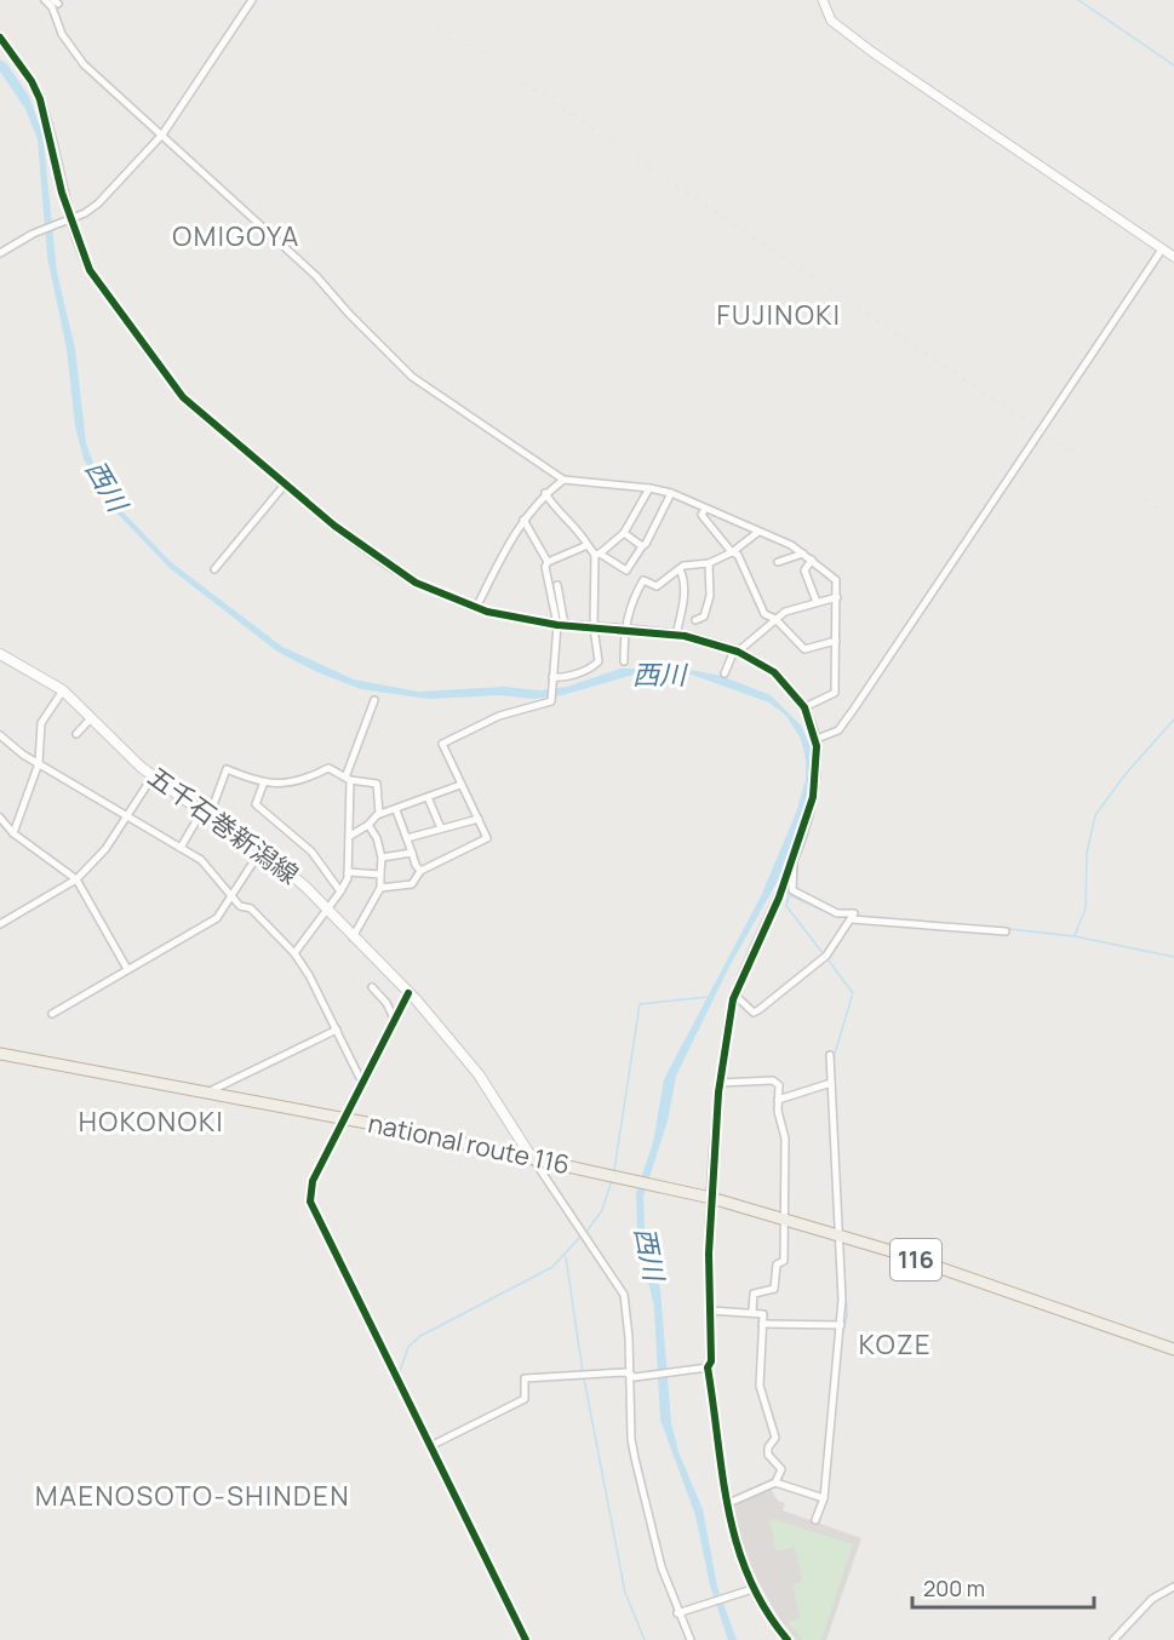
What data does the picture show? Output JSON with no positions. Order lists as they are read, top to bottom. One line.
{"streets":{"highway":["national route 116","116"],"main road":["五千石巻新潟線"]},"crossings":[["五千石巻新潟線","national route 116"],["national route 116","116"]],"districts":["OMIGOYA","FUJINOKI","HOKONOKI","KOZE","MAENOSOTO-SHINDEN"],"water":["西川"],"scale_bar":"200 m"}
